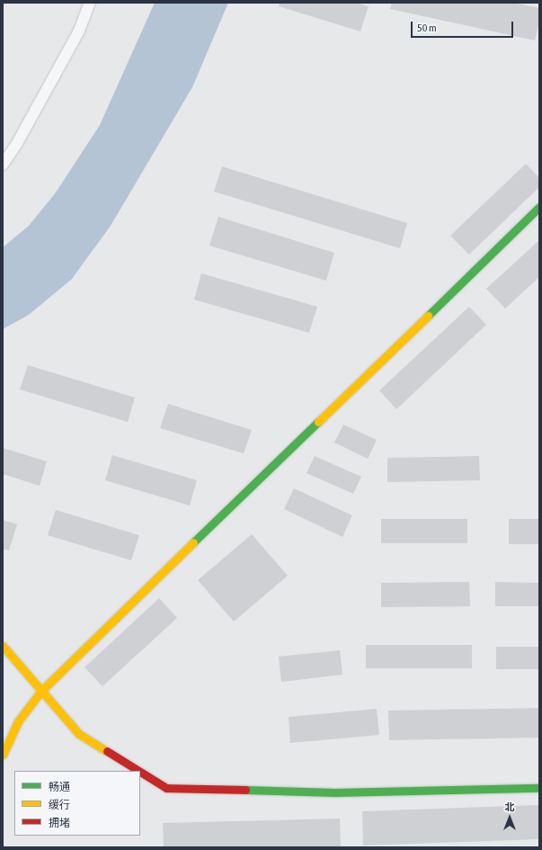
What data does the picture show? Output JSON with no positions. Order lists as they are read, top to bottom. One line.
{"legend":["畅通","缓行","拥堵"],"scale_bar":"50 m","north":"top"}
